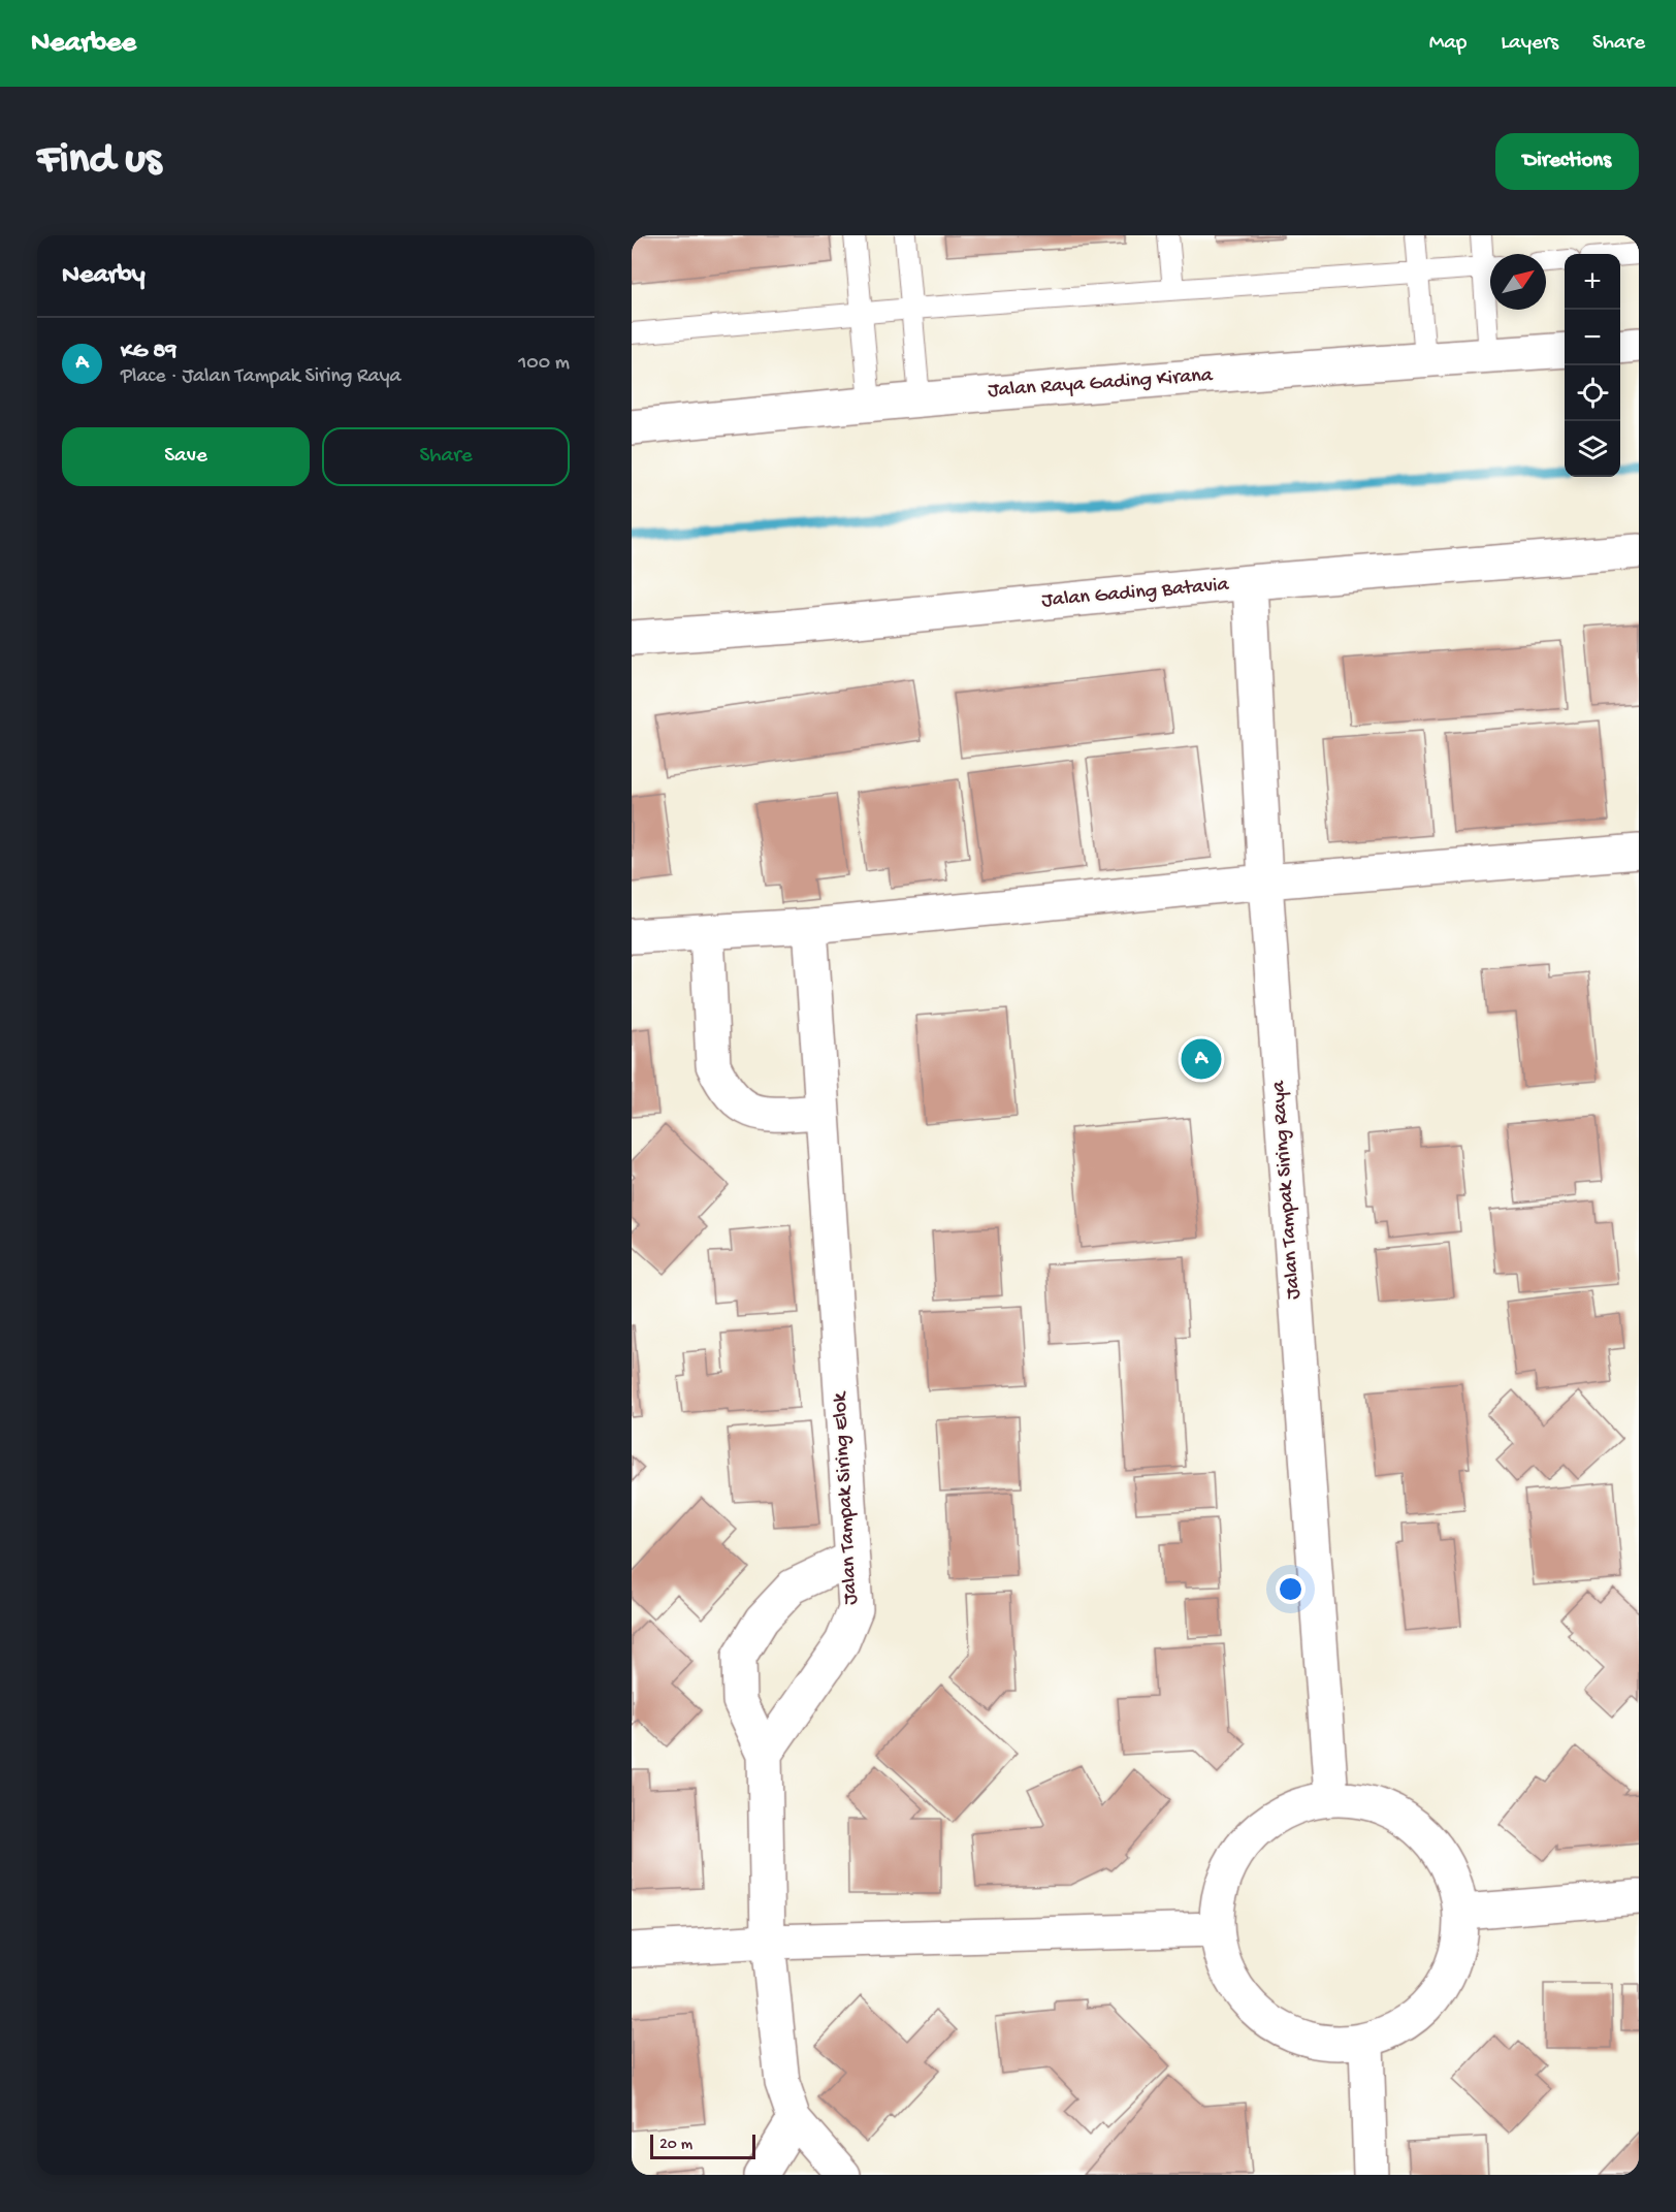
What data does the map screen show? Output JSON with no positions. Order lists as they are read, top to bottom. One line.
{"streets":{"street":["Jalan Raya Gading Kirana","Jalan Gading Batavia","Jalan Tampak Siring Raya","Jalan Tampak Siring Elok"]},"crossings":[["Jalan Gading Batavia","Jalan Tampak Siring Raya"]],"scale_bar":"20 m","north":"top right","page":{"header":"Nearbee","nav":["Map","Layers","Share"],"buttons":["Directions",["Save","Share"]],"title":"Find us","heading":"Nearby","map_buttons":["+","−"],"list":[{"mark":"A","name":"KG 89","note":"Place · Jalan Tampak Siring Raya","value":"100 m"}],"pins":"A","scale":"20 m"}}
